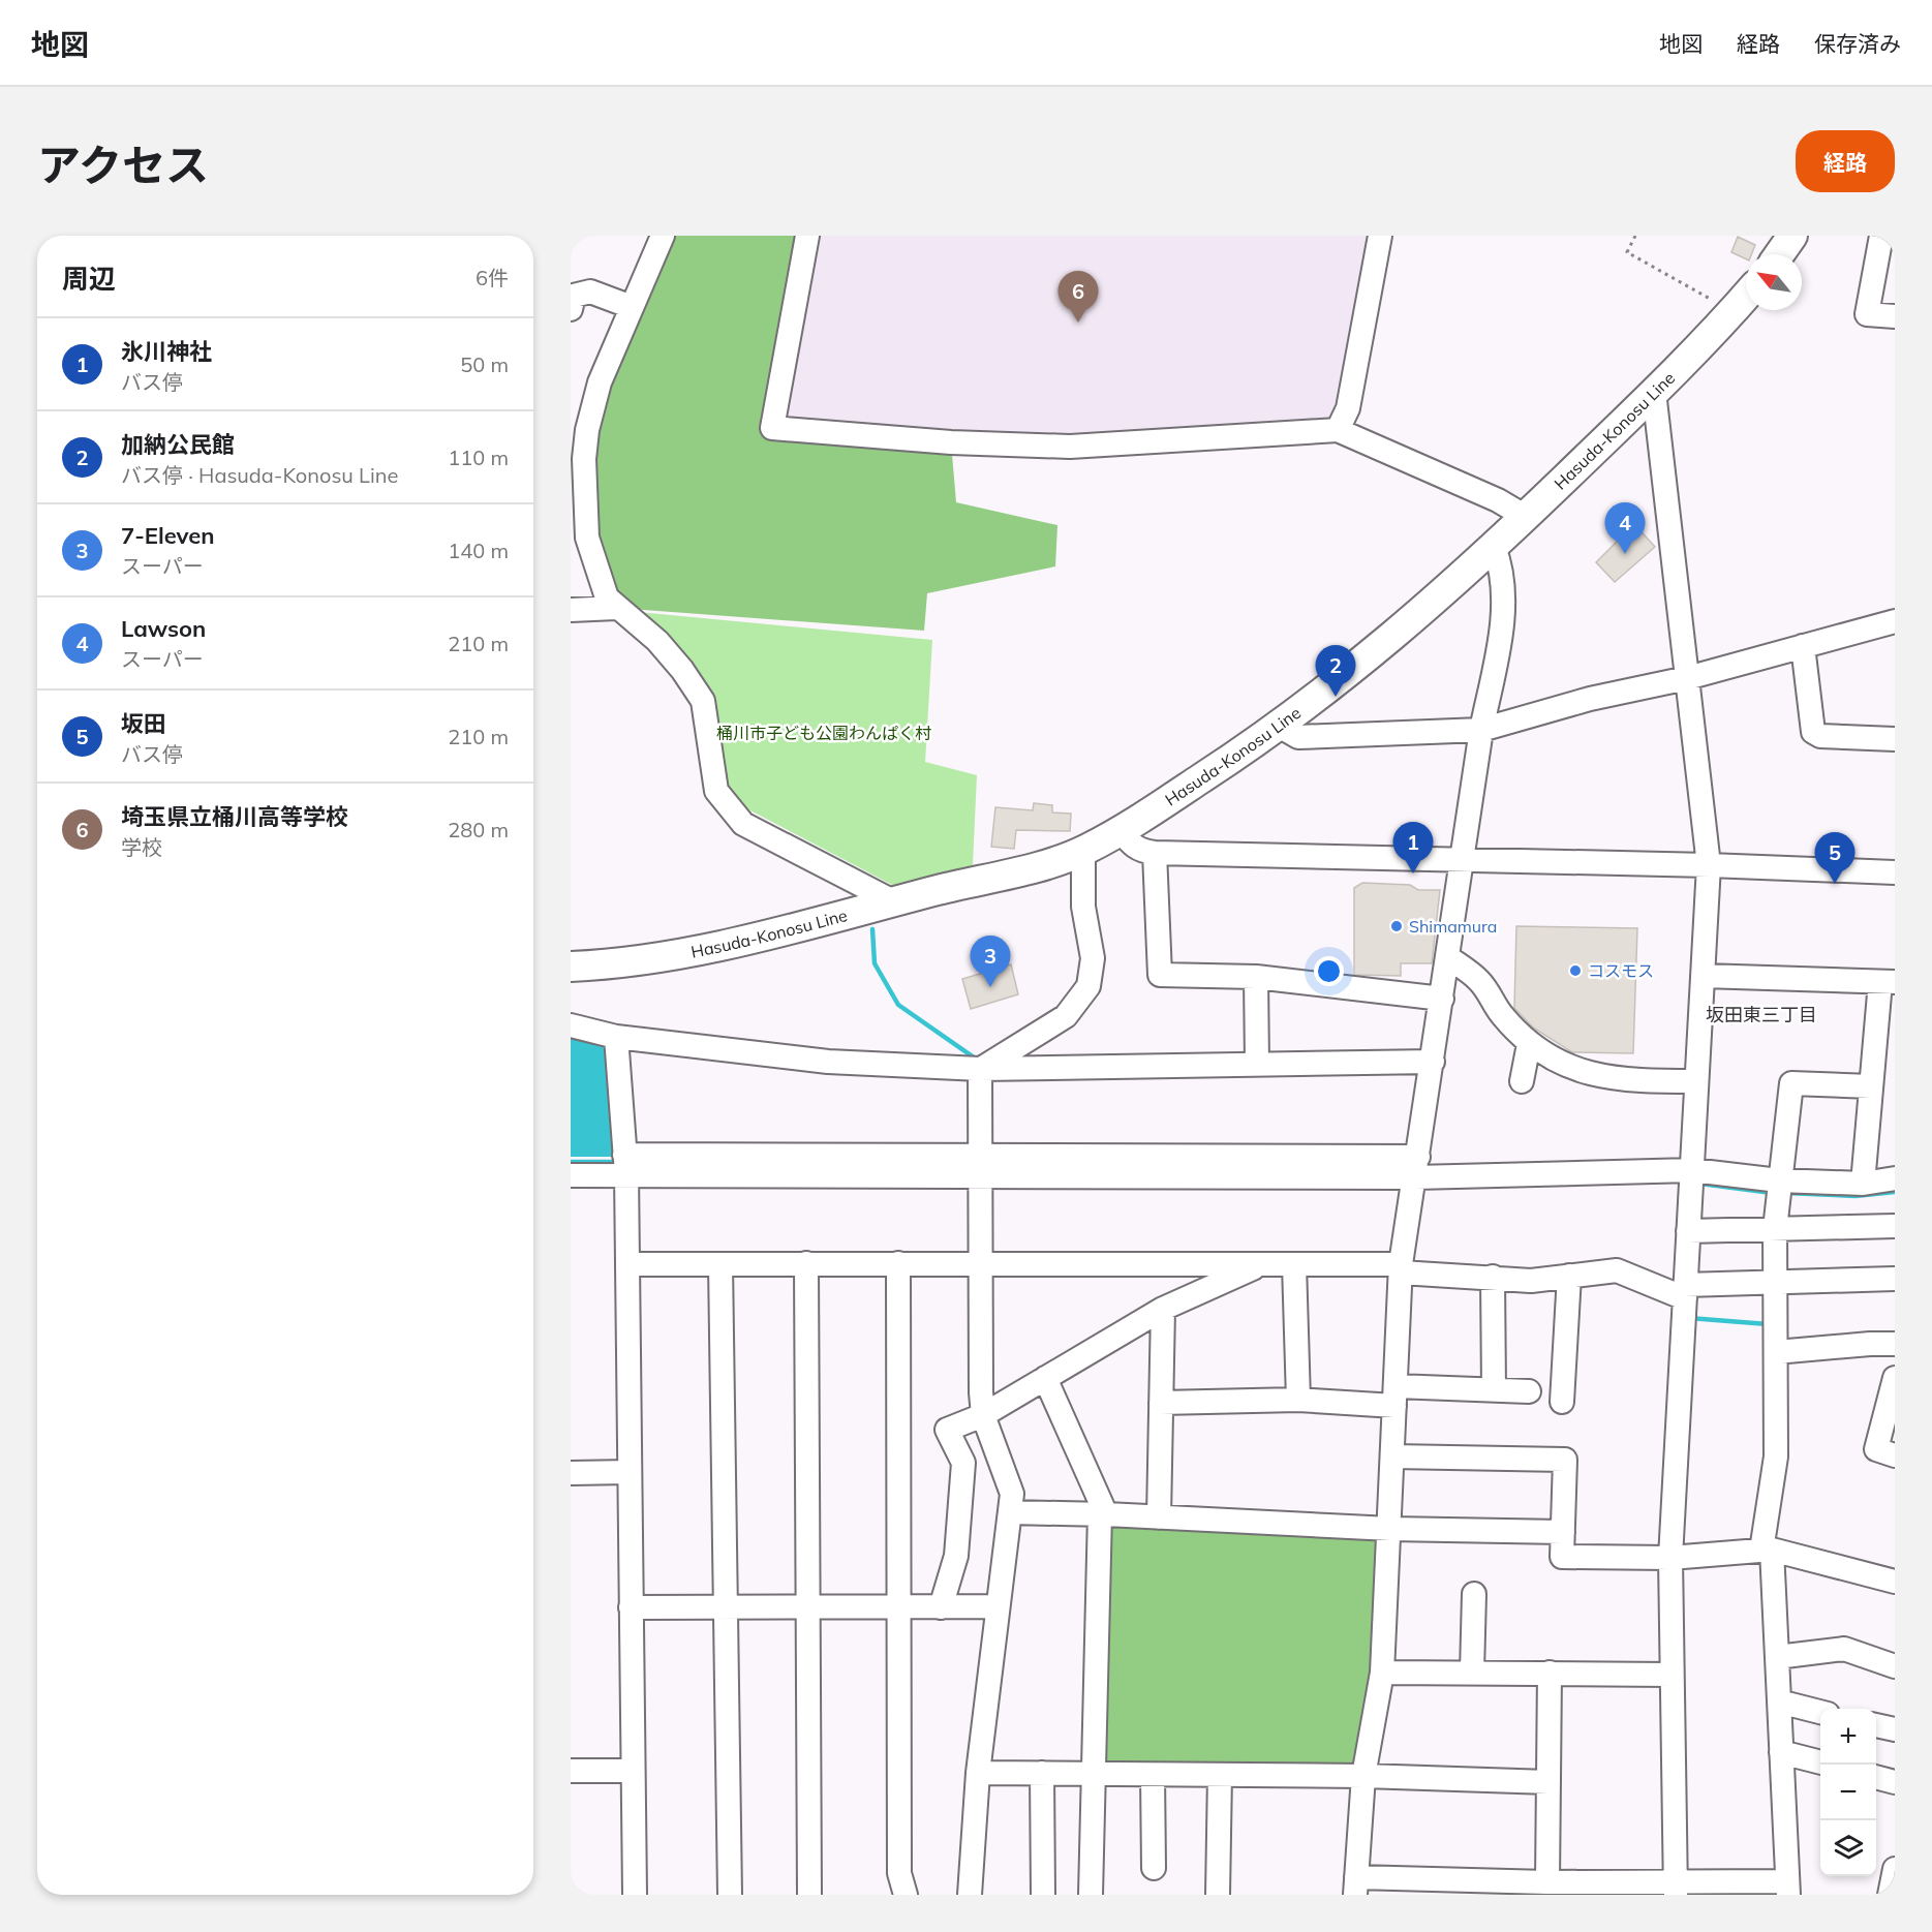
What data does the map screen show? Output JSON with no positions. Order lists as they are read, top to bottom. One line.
{"streets":{"main road":["Hasuda-Konosu Line"]},"districts":["坂田東三丁目"],"parks":["桶川市子ども公園わんぱく村"],"places":["Shimamura","コスモス"],"north":"top left","page":{"header":"地図","nav":["地図","経路","保存済み"],"title":"アクセス","buttons":"経路","heading":["周辺","6件"],"pins":["6","4","2","1","5","3"],"list":[{"mark":"1","name":"氷川神社","note":"バス停","value":"50 m"},{"mark":"2","name":"加納公民館","note":"バス停 · Hasuda-Konosu Line","value":"110 m"},{"mark":"3","name":"7-Eleven","note":"スーパー","value":"140 m"},{"mark":"4","name":"Lawson","note":"スーパー","value":"210 m"},{"mark":"5","name":"坂田","note":"バス停","value":"210 m"},{"mark":"6","name":"埼玉県立桶川高等学校","note":"学校","value":"280 m"}],"map_buttons":["+","−"]}}
